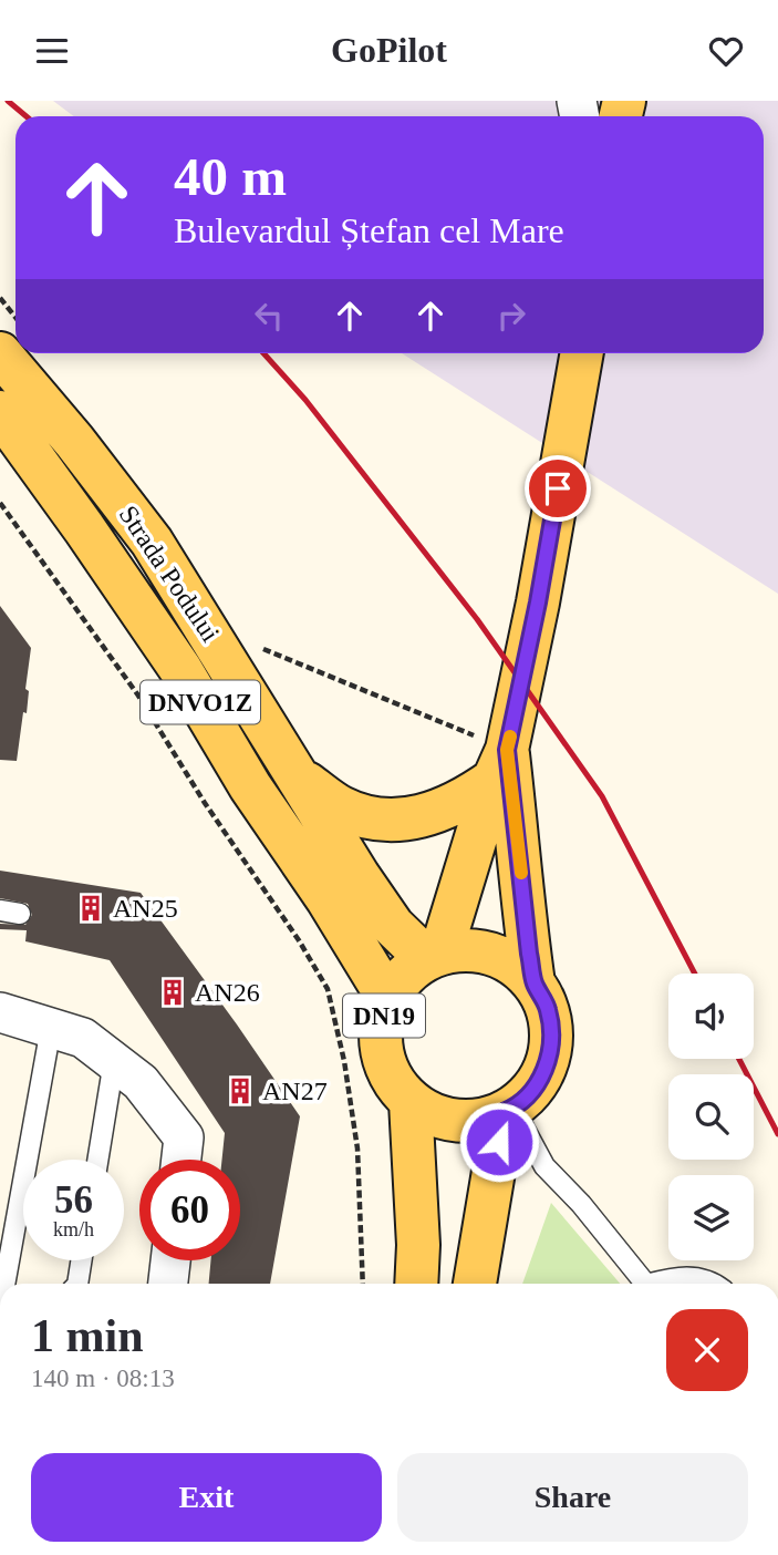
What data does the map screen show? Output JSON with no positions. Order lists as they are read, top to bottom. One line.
{"streets":{"main road":["Strada Podului","DNVO1Z","DN19"]},"crossings":[["Strada Podului","DN19"]],"places":{"building":["AN25","AN26","AN27"]},"page":{"header":"GoPilot","turn":["40 m","Bulevardul Ștefan cel Mare"],"speed":"56 km/h","limit":"60","heading":["1 min","140 m · 08:13"],"buttons":["Exit","Share"]}}
